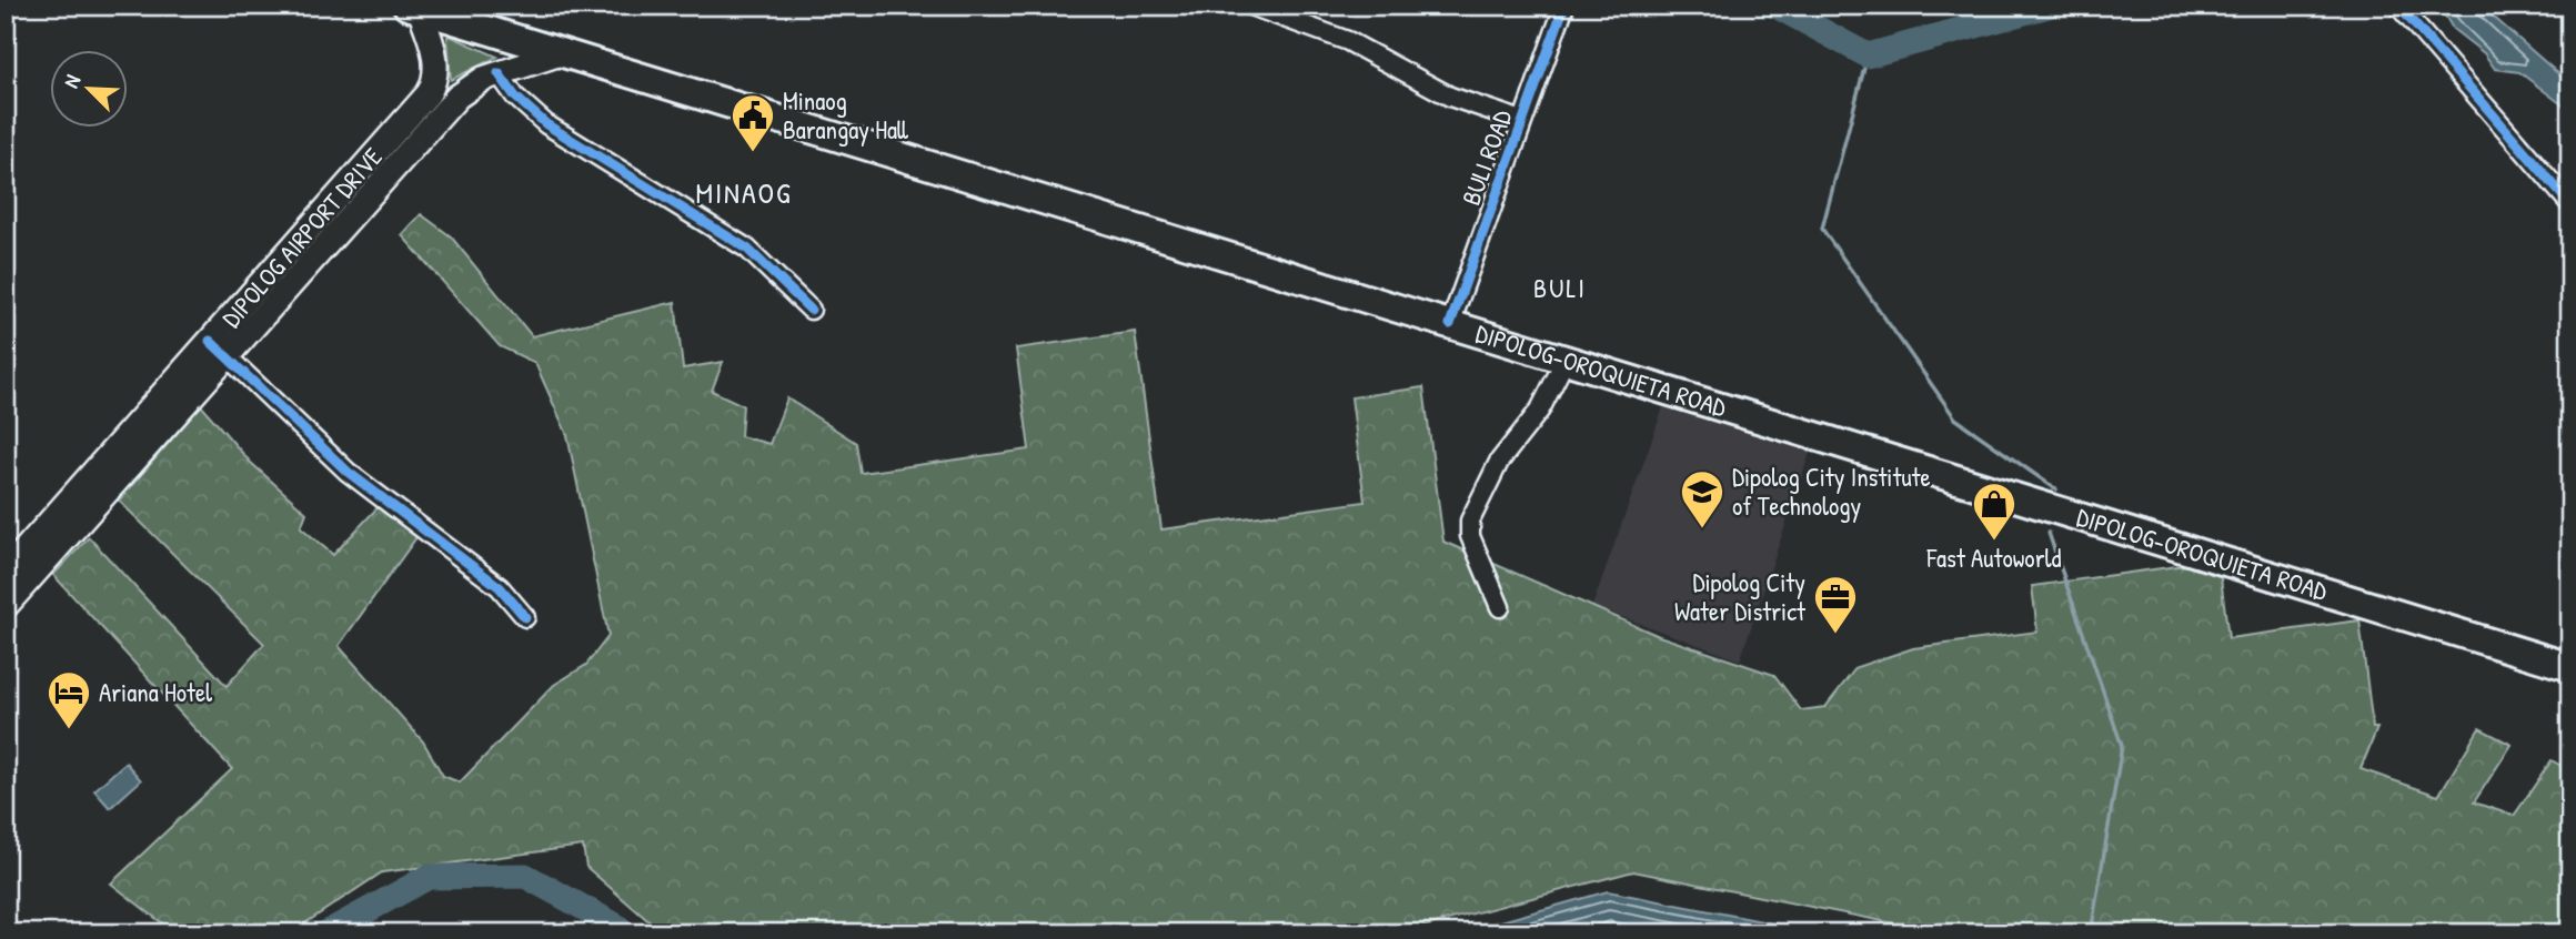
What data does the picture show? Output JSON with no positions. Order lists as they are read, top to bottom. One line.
{"streets":{"highway":["DIPOLOG-OROQUIETA ROAD"],"main road":["DIPOLOG AIRPORT DRIVE"],"street":["BULI ROAD"]},"crossings":[["BULI ROAD","DIPOLOG-OROQUIETA ROAD"],["DIPOLOG AIRPORT DRIVE","DIPOLOG-OROQUIETA ROAD"]],"districts":["MINAOG","BULI"],"places":{"public building":["Minaog Barangay Hall"],"school or university":["Dipolog City Institute of Technology"],"shop":["Fast Autoworld"],"office":["Dipolog City Water District"],"hotel":["Ariana Hotel"]},"north":"top left"}
